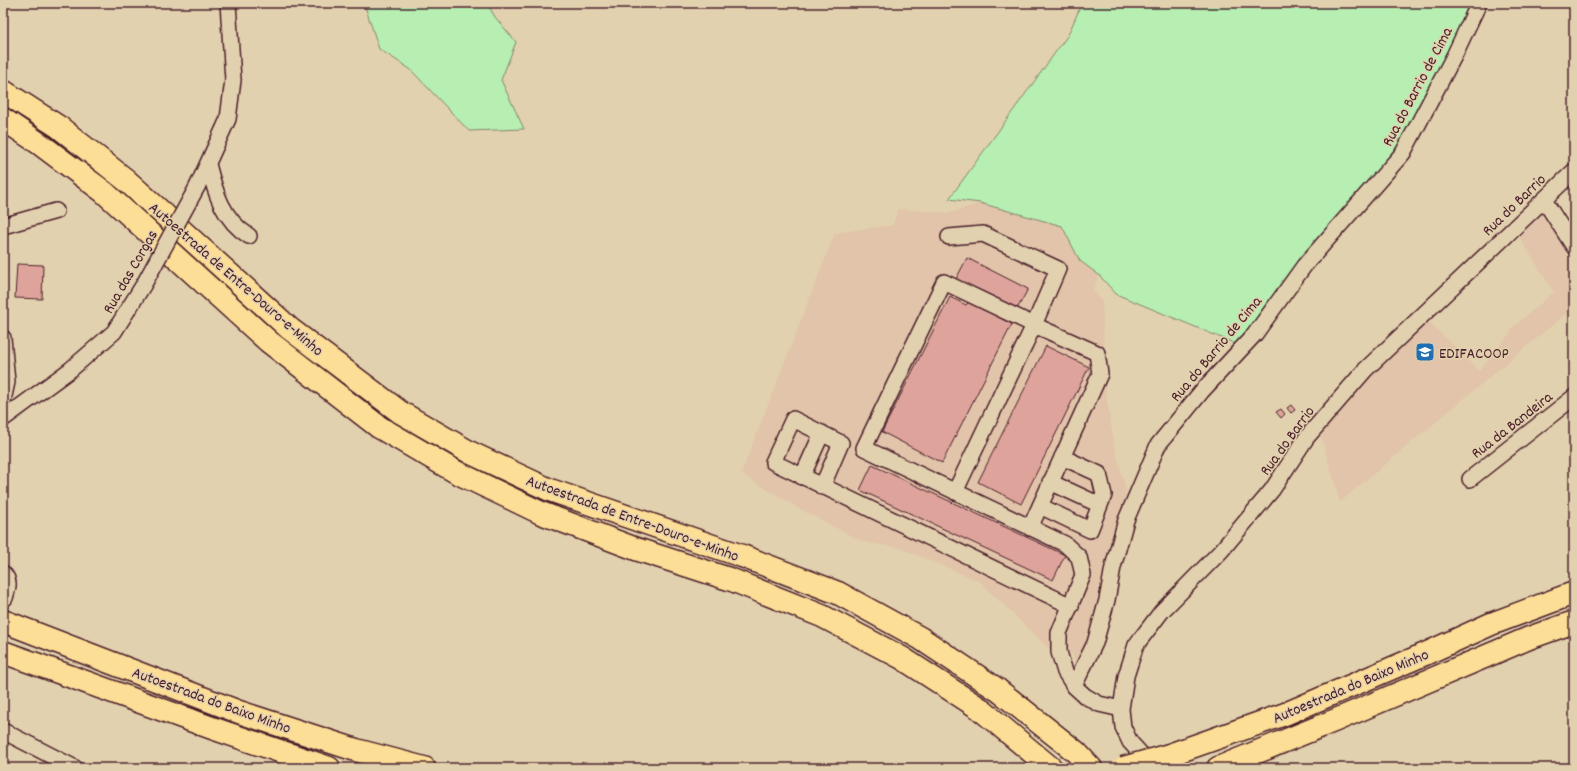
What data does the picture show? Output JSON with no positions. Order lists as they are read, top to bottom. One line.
{"streets":{"highway":["Autoestrada de Entre-Douro-e-Minho","Autoestrada do Baixo Minho"],"street":["Rua do Barrio de Cima","Rua do Barrio","Rua das Corgas","Rua da Bandeira"]},"crossings":[["Rua do Barrio","Autoestrada do Baixo Minho"]],"places":{"school or university":["EDIFACOOP"]}}
